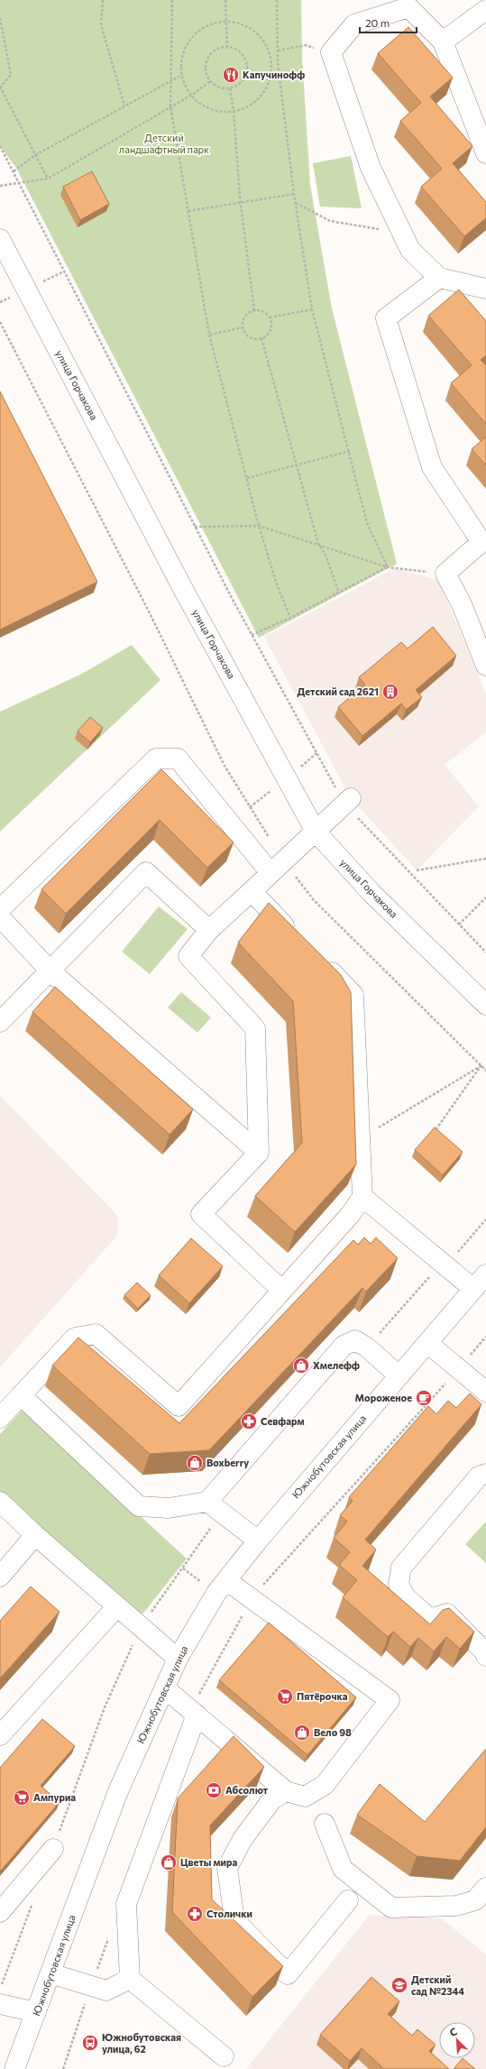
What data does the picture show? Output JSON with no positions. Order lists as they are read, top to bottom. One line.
{"streets":{"street":["улица Горчакова","Южнобутовская улица"]},"parks":["Детский ландшафтный парк"],"places":{"restaurant":["Капучинофф"],"building":["Детский сад 2621"],"shop":["Хмелефф","Boxberry","Вело 98","Цветы мира"],"cafe":["Мороженое"],"pharmacy":["Севфарм","Столички"],"supermarket":["Пятёрочка","Ампуриа"],"bank":["Абсолют"],"school or university":["Детский сад №2344"],"bus stop":["Южнобутовская улица, 62"]},"scale_bar":"20 m","north":"top left"}
